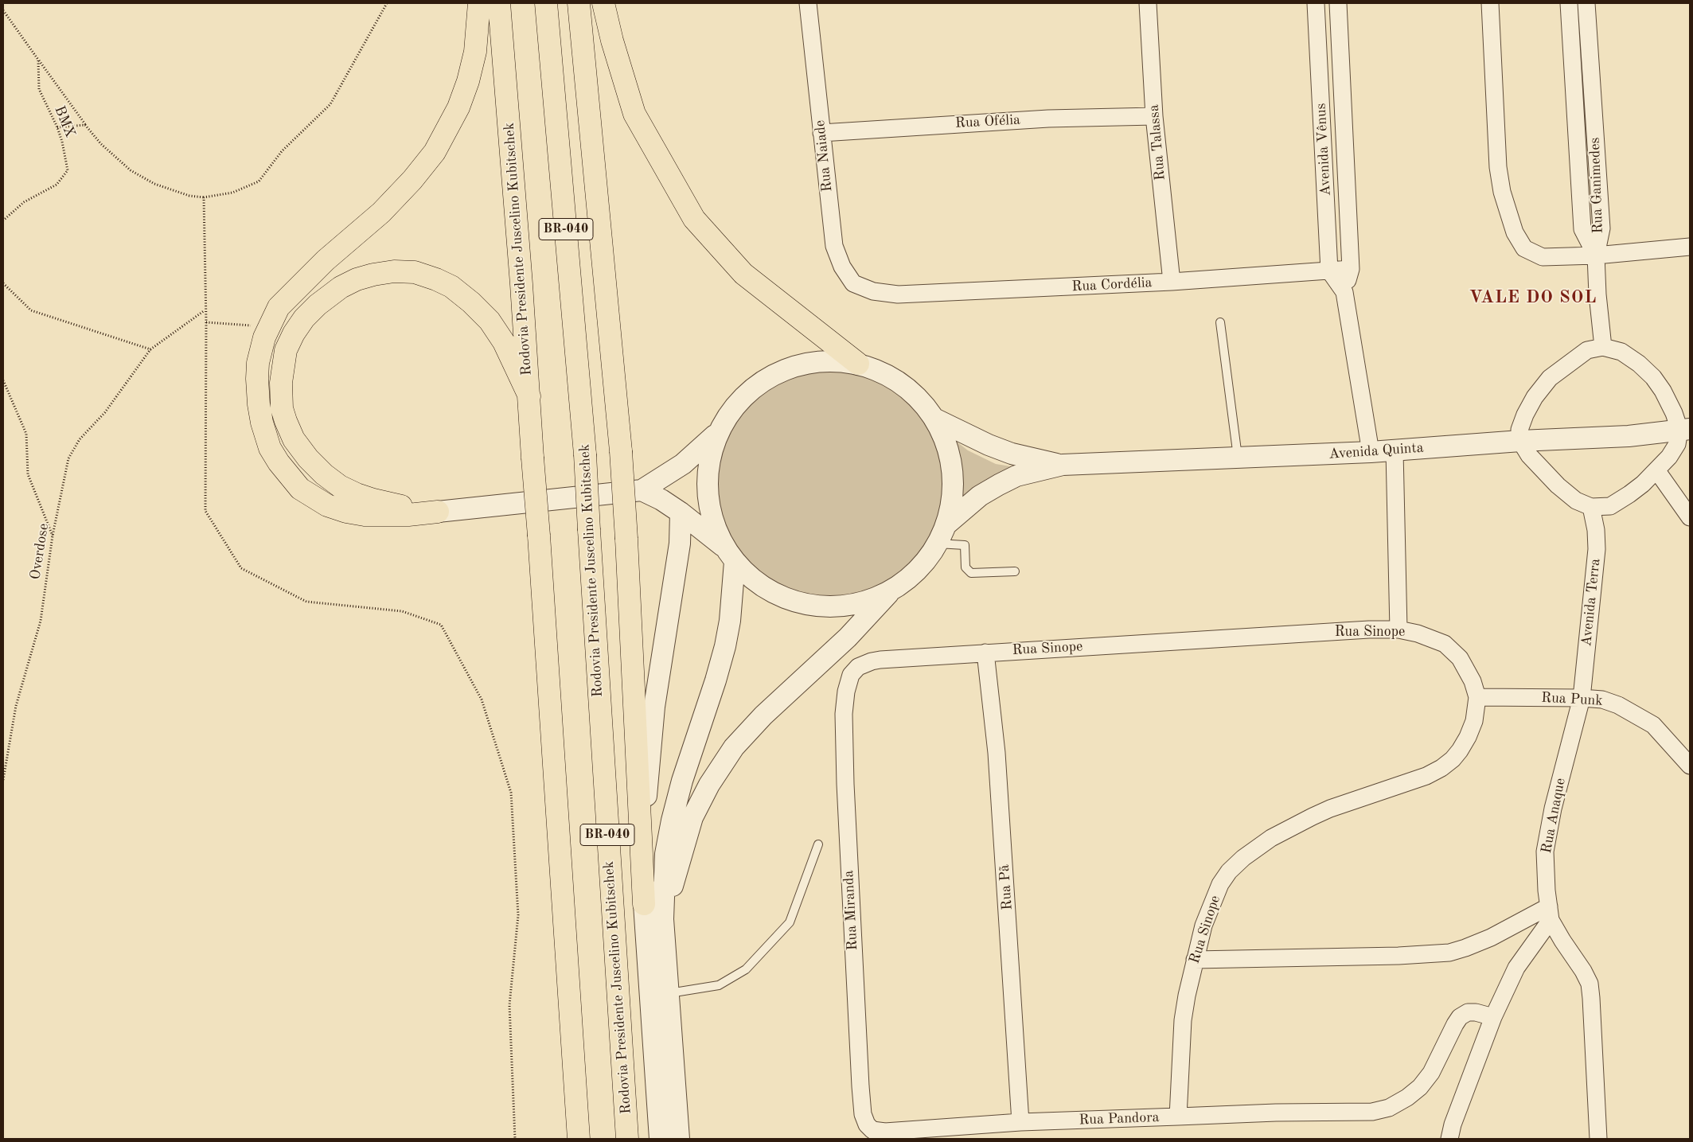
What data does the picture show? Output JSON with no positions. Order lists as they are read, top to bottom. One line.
{"streets":{"highway":["BR-040","Rodovia Presidente Juscelino Kubitschek"],"street":["Rua Ofélia","Rua Talassa","Avenida Vênus","Rua Naiade","Rua Ganimedes","Rua Cordélia","Avenida Quinta","Avenida Terra","Rua Sinope","Rua Punk","Rua Anaque","Rua Pã","Rua Miranda","Rua Pandora"],"path":["BMX","Overdose"]},"crossings":[["Rua Ofélia","Rua Talassa"],["Rua Ofélia","Rua Naiade"],["Rua Talassa","Rua Cordélia"],["Avenida Vênus","Rua Cordélia"],["Avenida Vênus","Avenida Quinta"],["Rua Naiade","Rua Cordélia"],["Avenida Terra","Rua Punk"],["Avenida Terra","Rua Anaque"],["Rua Sinope","Rua Punk"],["Rua Sinope","Rua Pã"],["Rua Sinope","Rua Miranda"],["Rua Sinope","Rua Pandora"],["Rua Punk","Rua Anaque"],["Rua Pã","Rua Pandora"],["Rua Miranda","Rua Pandora"]],"districts":["VALE DO SOL"]}
